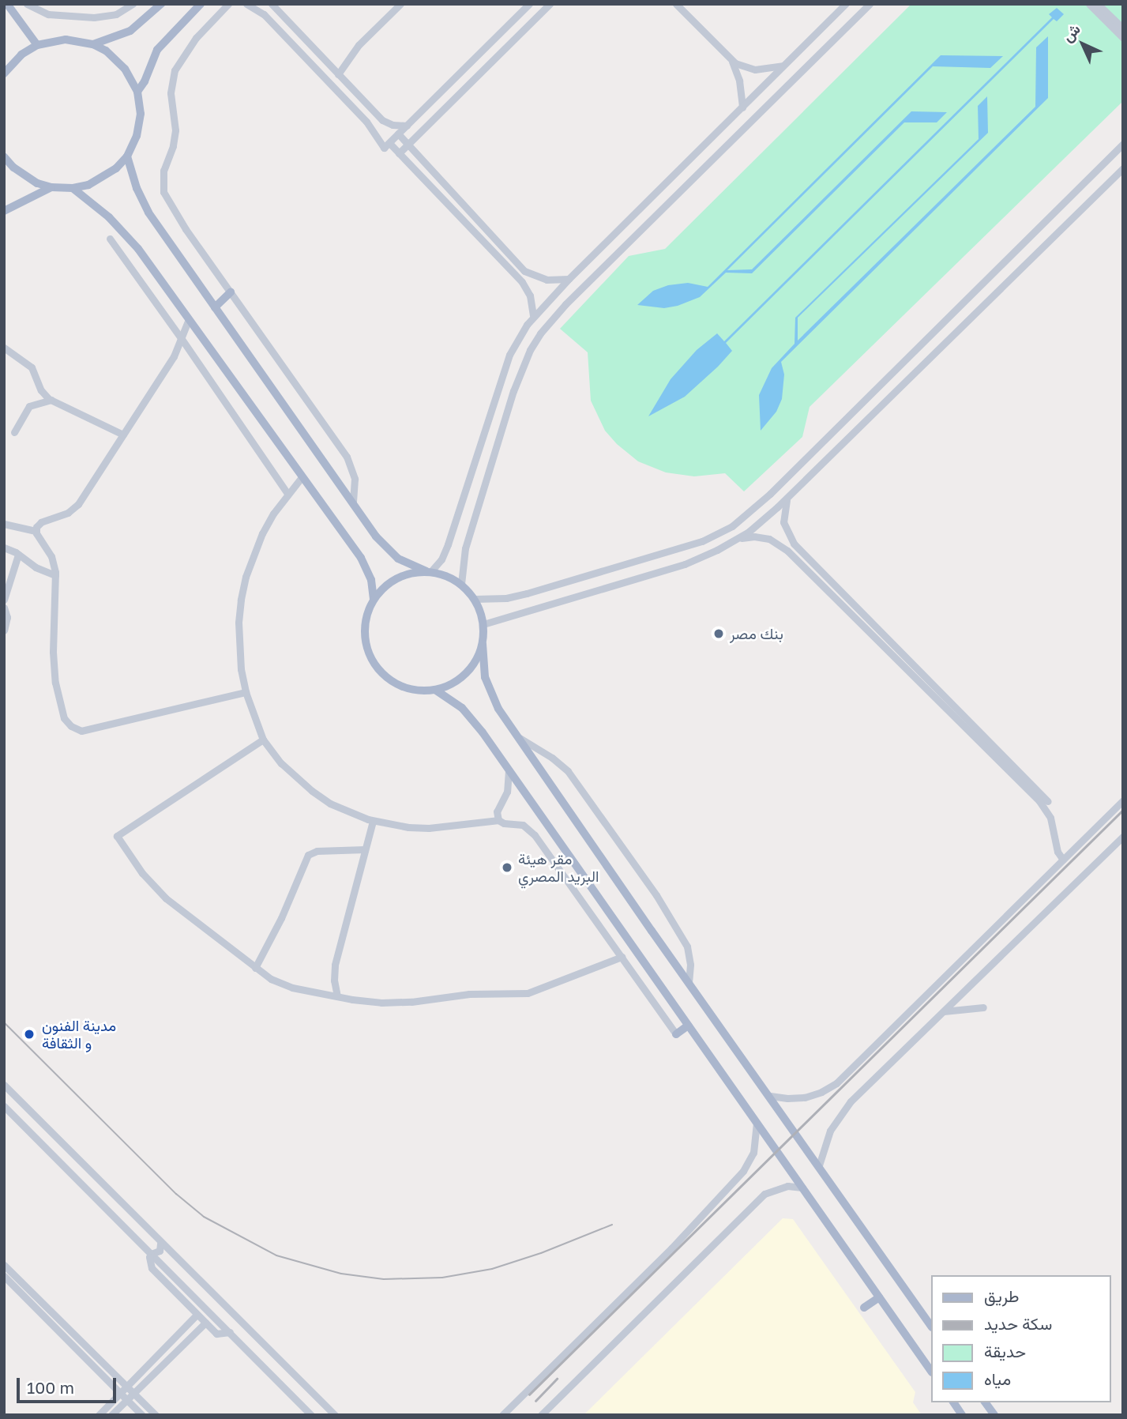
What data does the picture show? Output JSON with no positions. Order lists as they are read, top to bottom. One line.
{"places":["بنك مصر","مقر هيئة البريد المصري","مدينة الفنون و الثقافة"],"legend":["طريق","سكة حديد","حديقة","مياه"],"scale_bar":"100 m","north":"top left"}
